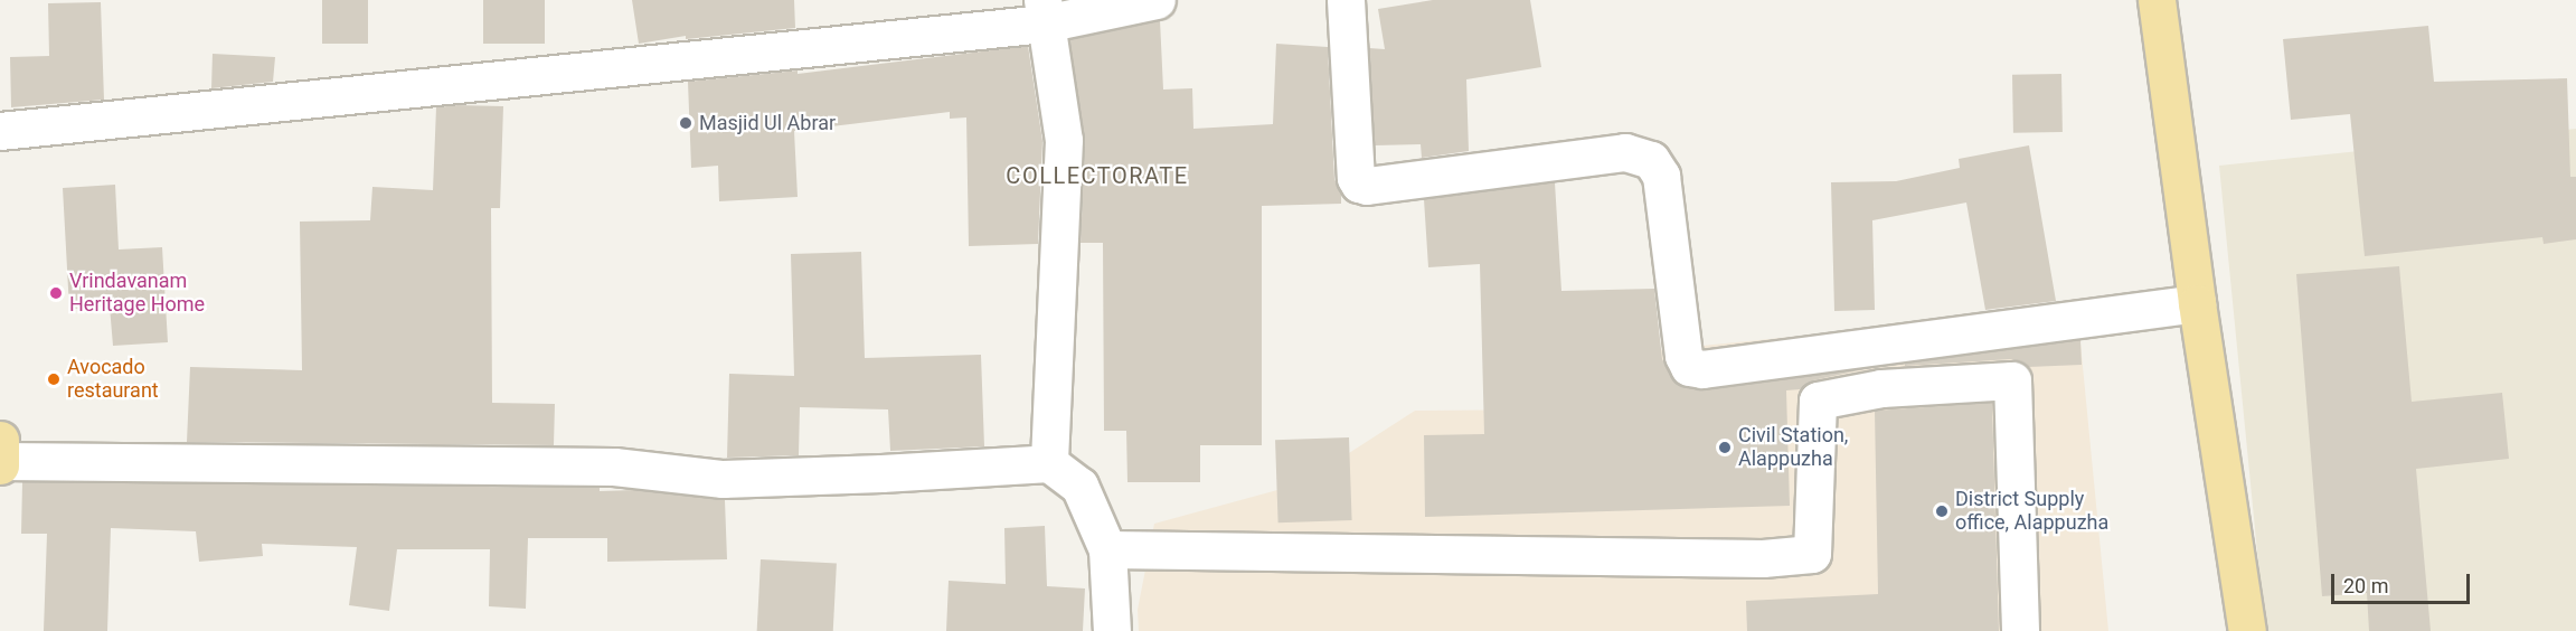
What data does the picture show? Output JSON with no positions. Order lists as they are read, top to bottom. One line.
{"districts":["COLLECTORATE"],"places":["Masjid Ul Abrar","Vrindavanam Heritage Home","Avocado restaurant","Civil Station, Alappuzha","District Supply office, Alappuzha"],"scale_bar":"20 m"}
